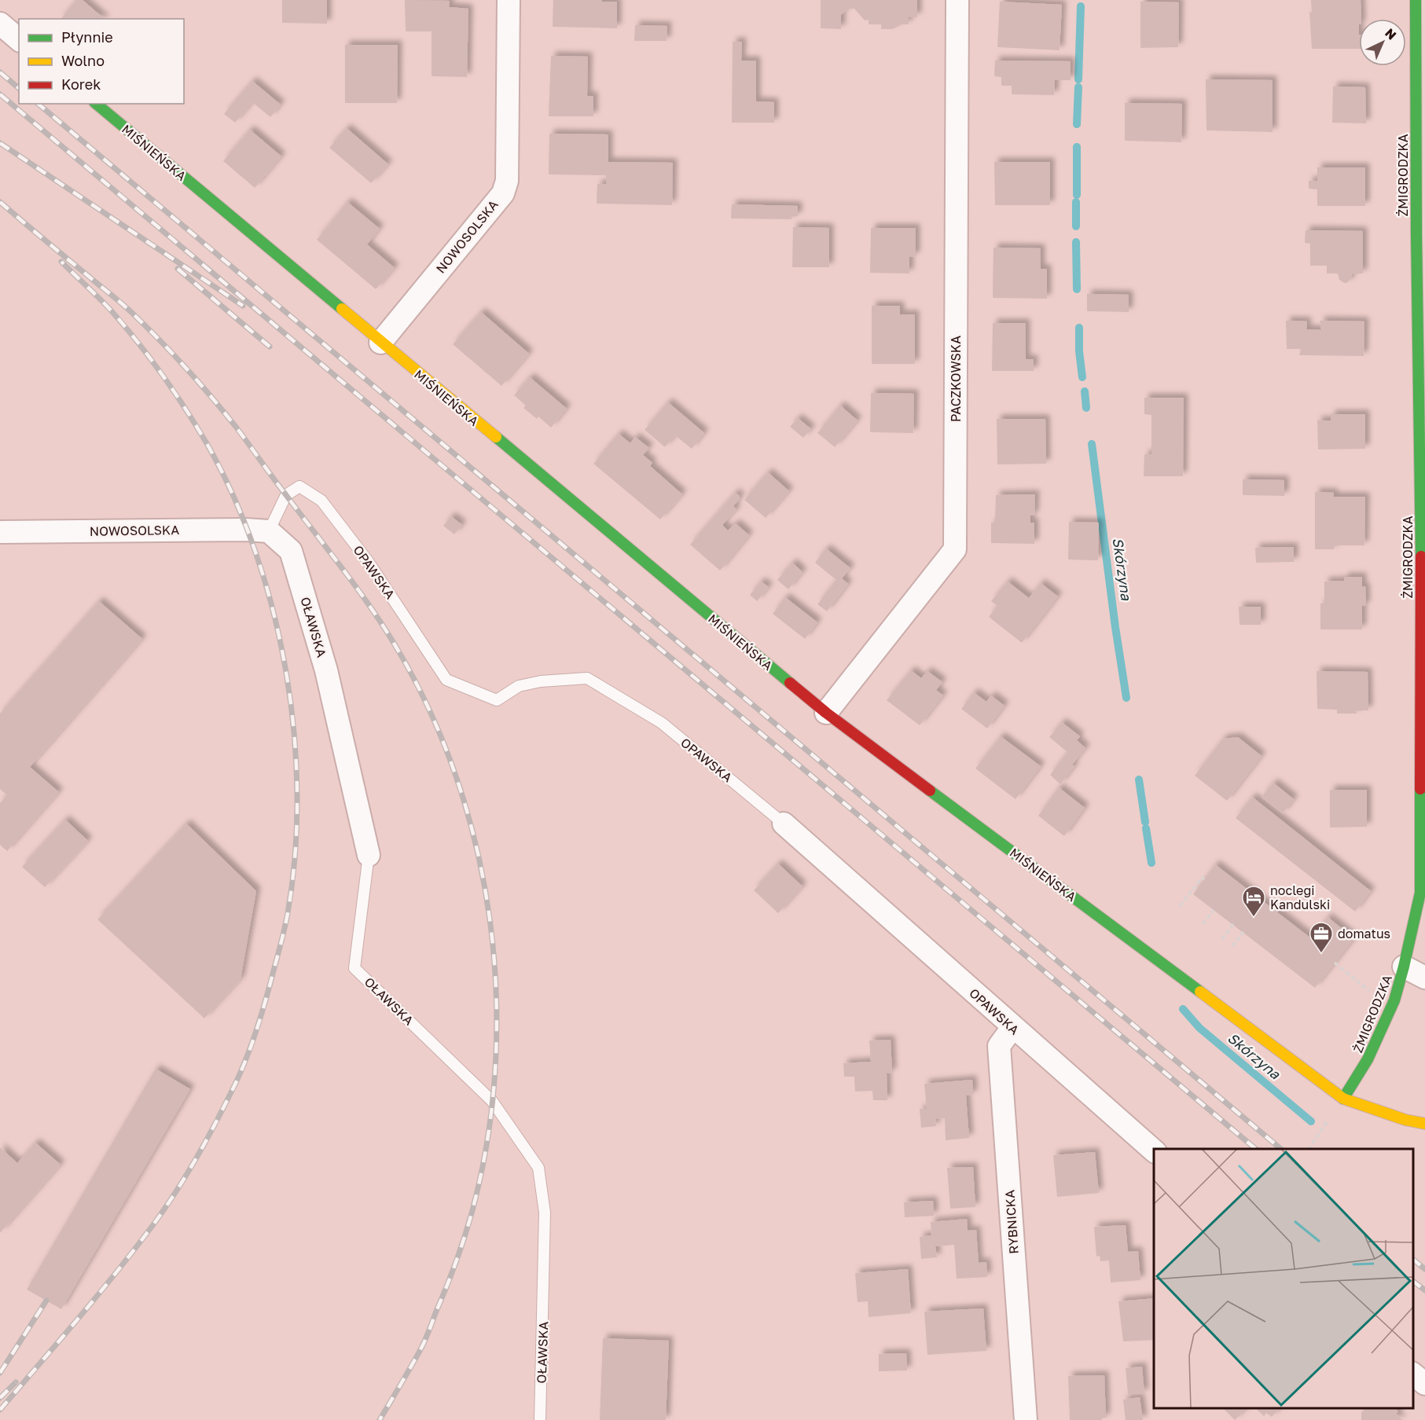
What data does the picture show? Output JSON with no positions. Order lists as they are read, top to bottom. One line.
{"streets":{"street":["MIŚNIEŃSKA","ŻMIGRODZKA","NOWOSOLSKA","PACZKOWSKA","OPAWSKA","OŁAWSKA","RYBNICKA"]},"crossings":[["MIŚNIEŃSKA","ŻMIGRODZKA"],["MIŚNIEŃSKA","NOWOSOLSKA"],["MIŚNIEŃSKA","PACZKOWSKA"],["NOWOSOLSKA","OPAWSKA"],["NOWOSOLSKA","OŁAWSKA"],["OPAWSKA","OŁAWSKA"],["OPAWSKA","RYBNICKA"]],"water":["Skórzyna"],"places":{"hotel":["noclegi Kandulski"],"office":["domatus"]},"legend":["Płynnie","Wolno","Korek"],"north":"top right"}
